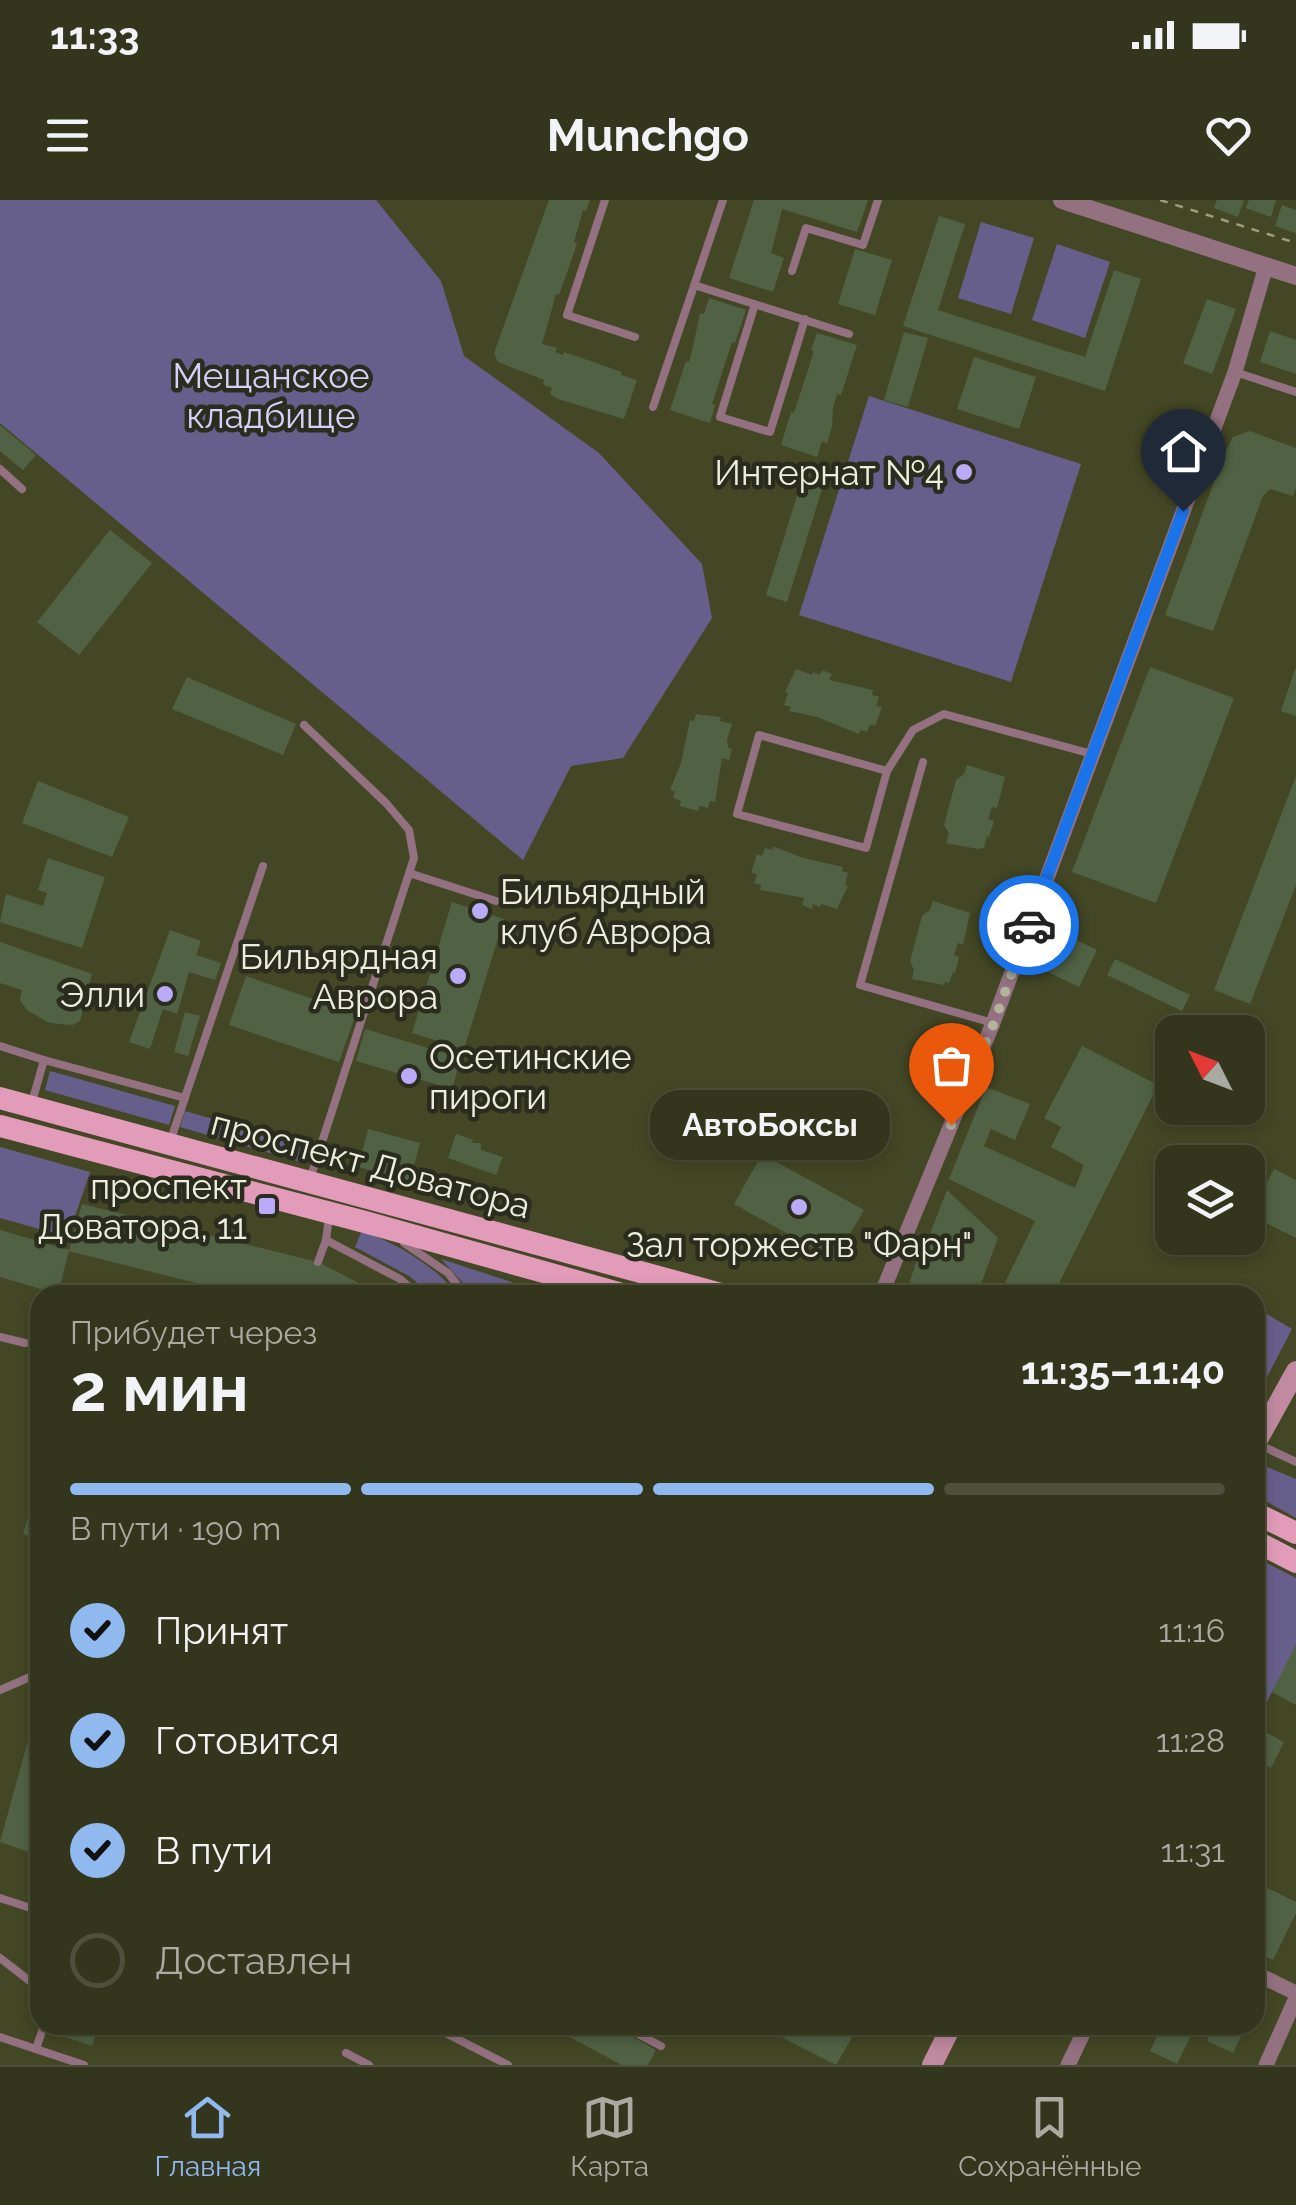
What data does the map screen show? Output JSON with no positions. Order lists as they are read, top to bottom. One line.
{"streets":{"main road":["проспект Доватора"]},"parks":["Мещанское кладбище"],"places":{"other":["Интернат №4","Бильярдный клуб Аврора","Бильярдная Аврора","Элли","Осетинские пироги","АвтоБоксы","Зал торжеств \"Фарн\""],"transit":["проспект Доватора, 11"]},"north":"top left","page":{"status":"11:33","header":"Munchgo","bubble":"АвтоБоксы","heading":["2 мин","Прибудет через","11:35–11:40"],"bar":"В пути · 190 m","list":[["Принят","11:16"],["Готовится","11:28"],["В пути","11:31"],"Доставлен"],"tabs":["Главная","Карта","Сохранённые"]}}
